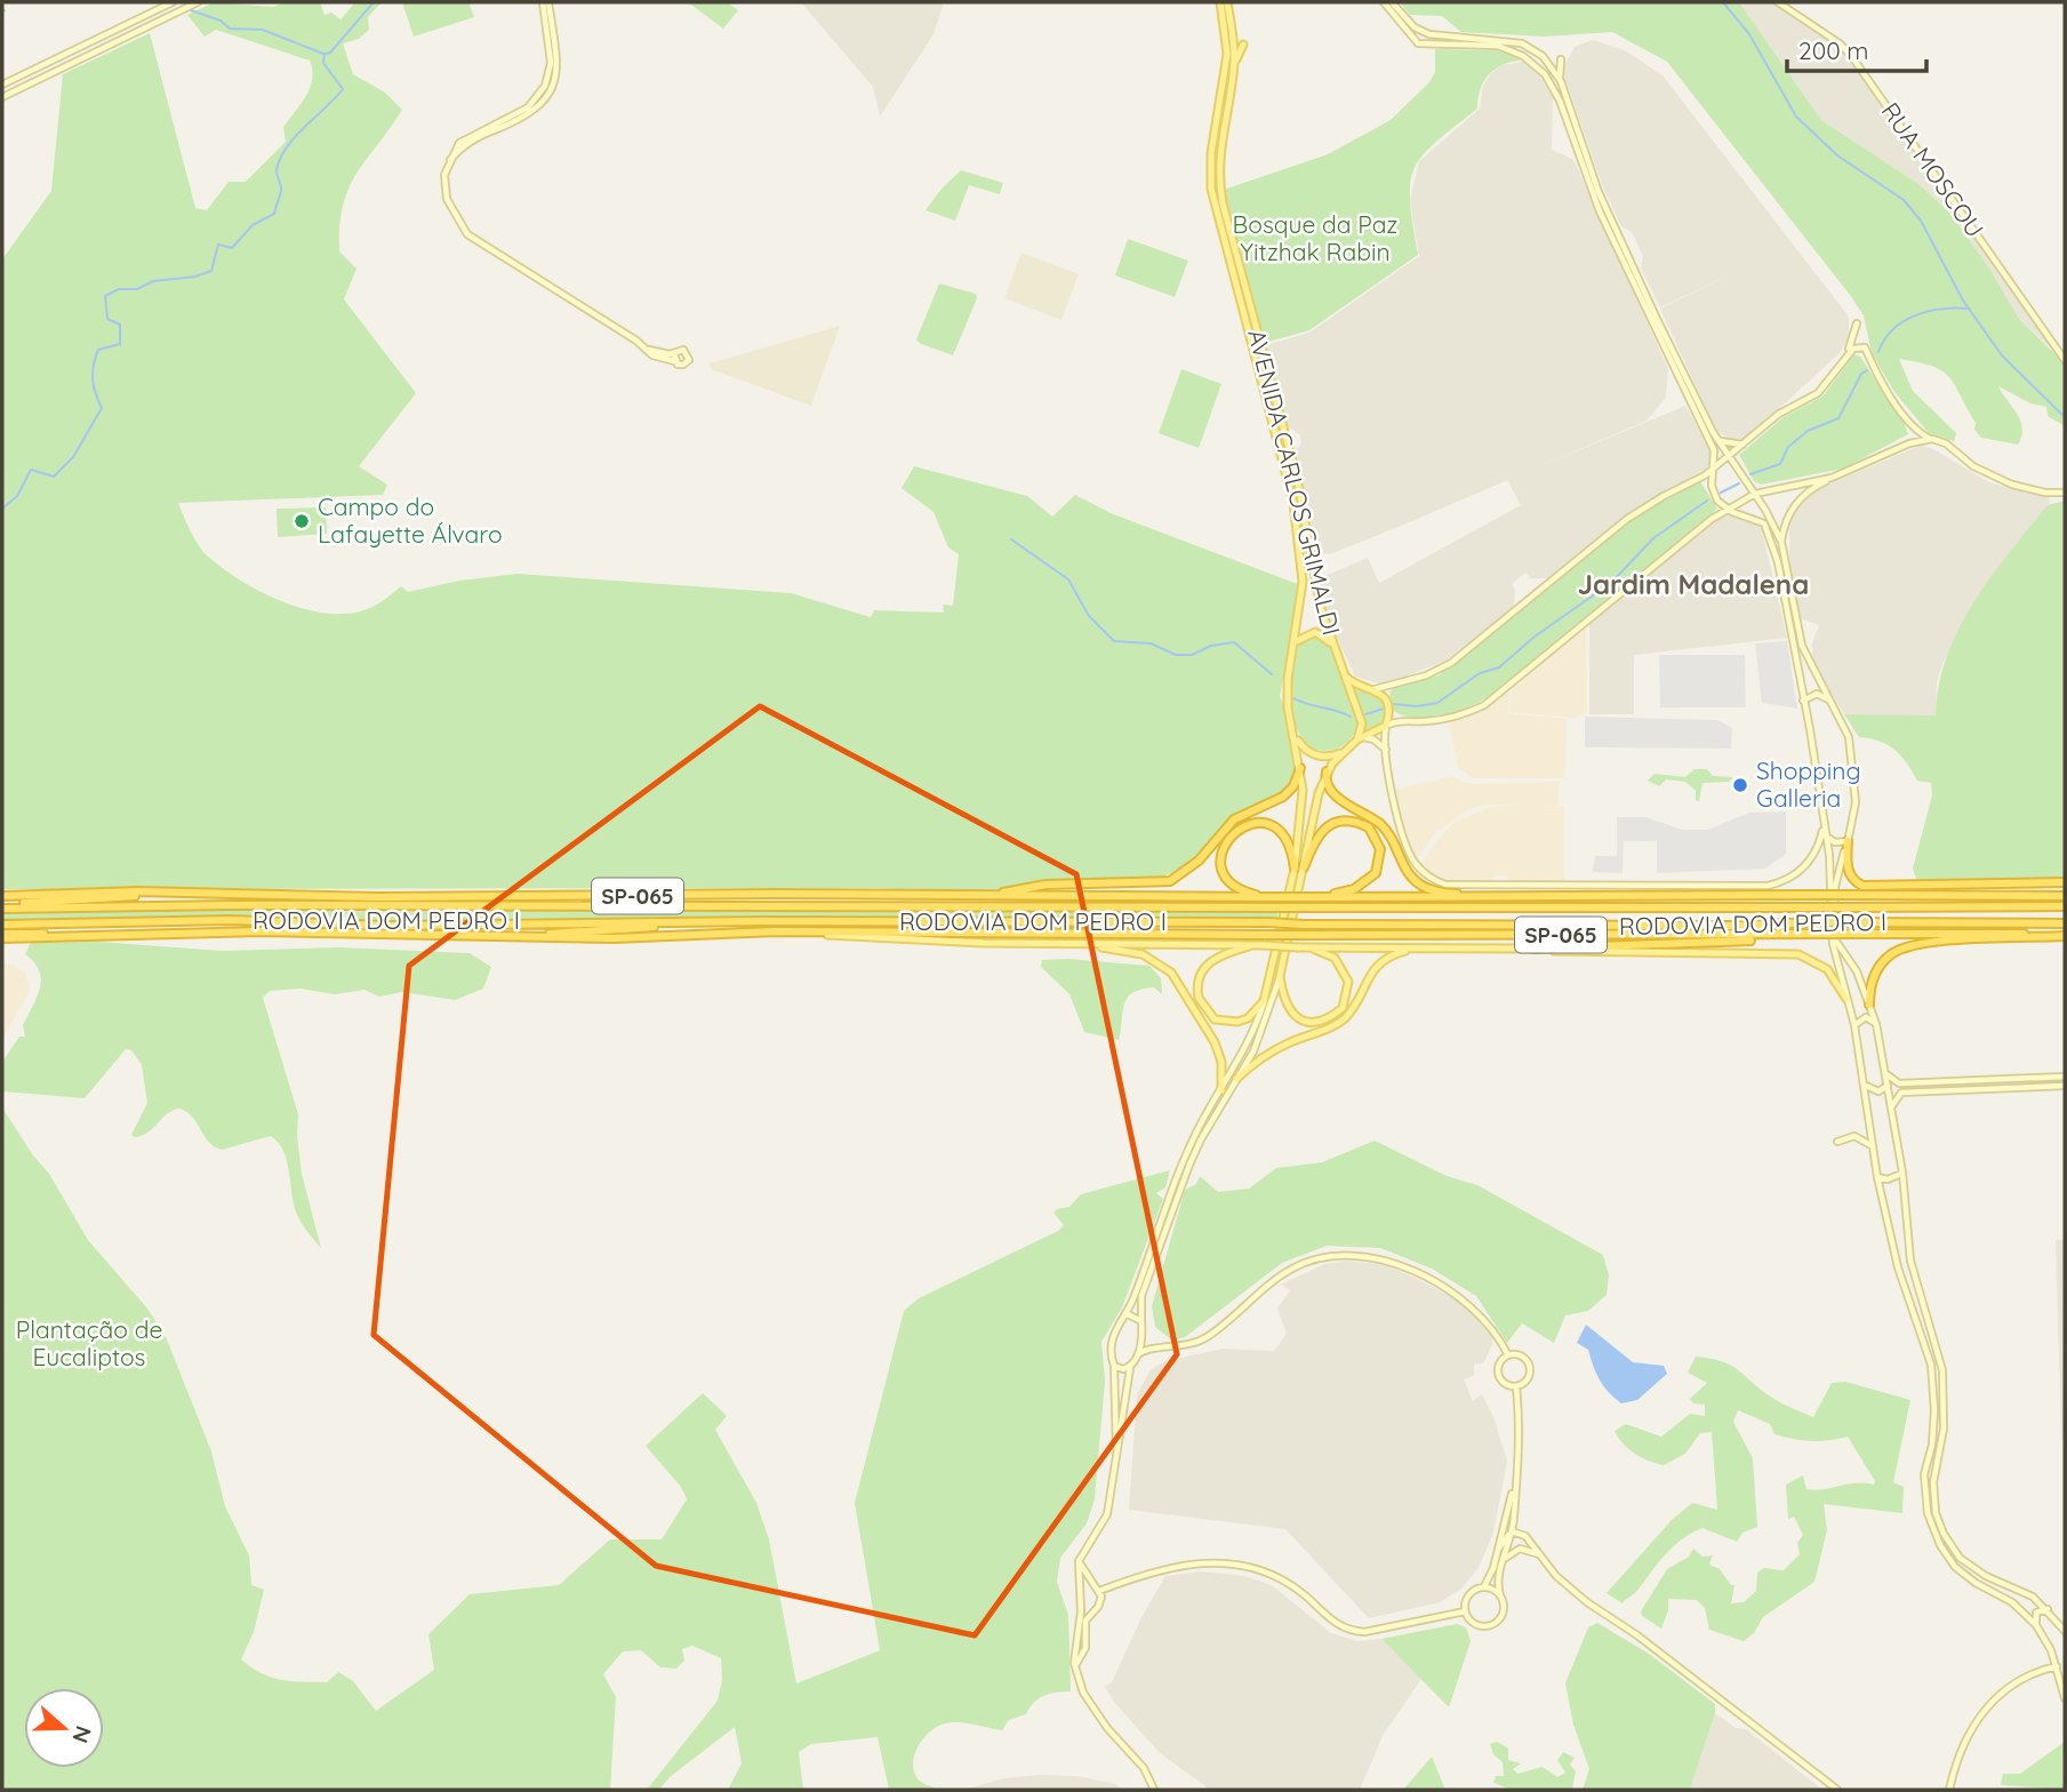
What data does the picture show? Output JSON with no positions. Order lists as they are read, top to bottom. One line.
{"streets":{"highway":["SP-065","RODOVIA DOM PEDRO I"],"main road":["AVENIDA CARLOS GRIMALDI"],"street":["RUA MOSCOU"]},"crossings":[["SP-065","RODOVIA DOM PEDRO I"]],"districts":["Jardim Madalena"],"parks":["Bosque da Paz Yitzhak Rabin","Plantação de Eucaliptos"],"places":["Campo do Lafayette Álvaro","Shopping Galleria"],"scale_bar":"200 m","north":"right"}
